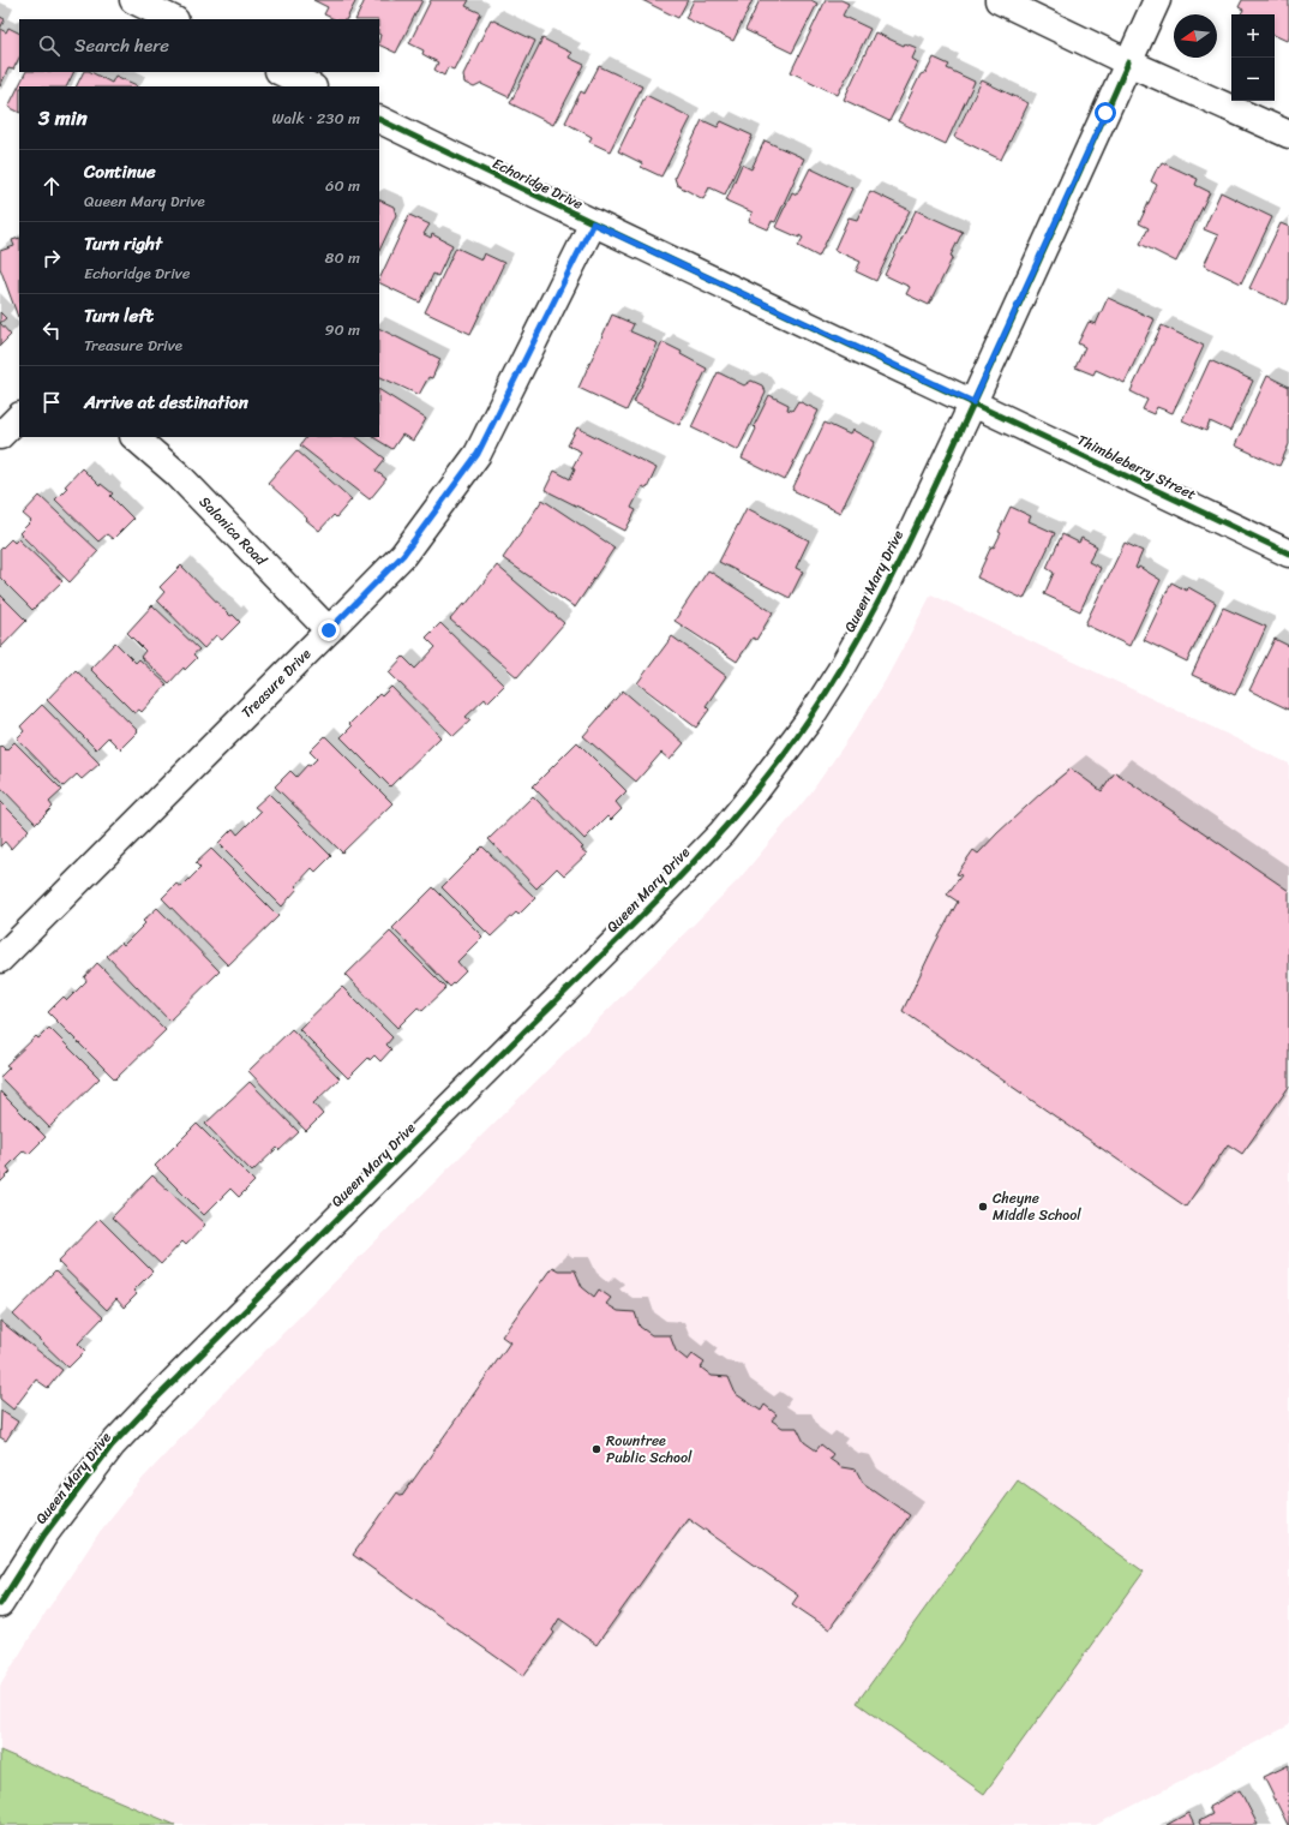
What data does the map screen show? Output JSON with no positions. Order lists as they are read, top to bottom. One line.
{"streets":{"street":["Echoridge Drive","Thimbleberry Street","Salonica Road","Queen Mary Drive","Treasure Drive"]},"crossings":[["Echoridge Drive","Thimbleberry Street"],["Echoridge Drive","Queen Mary Drive"],["Echoridge Drive","Treasure Drive"],["Thimbleberry Street","Queen Mary Drive"],["Salonica Road","Treasure Drive"]],"places":["Cheyne Middle School","Rowntree Public School"],"north":"left","page":{"map_buttons":["+","−"],"search":"Search here","heading":["3 min","Walk · 230 m"],"list":[["Continue","Queen Mary Drive","60 m"],["Turn right","Echoridge Drive","80 m"],["Turn left","Treasure Drive","90 m"],"Arrive at destination"]}}
